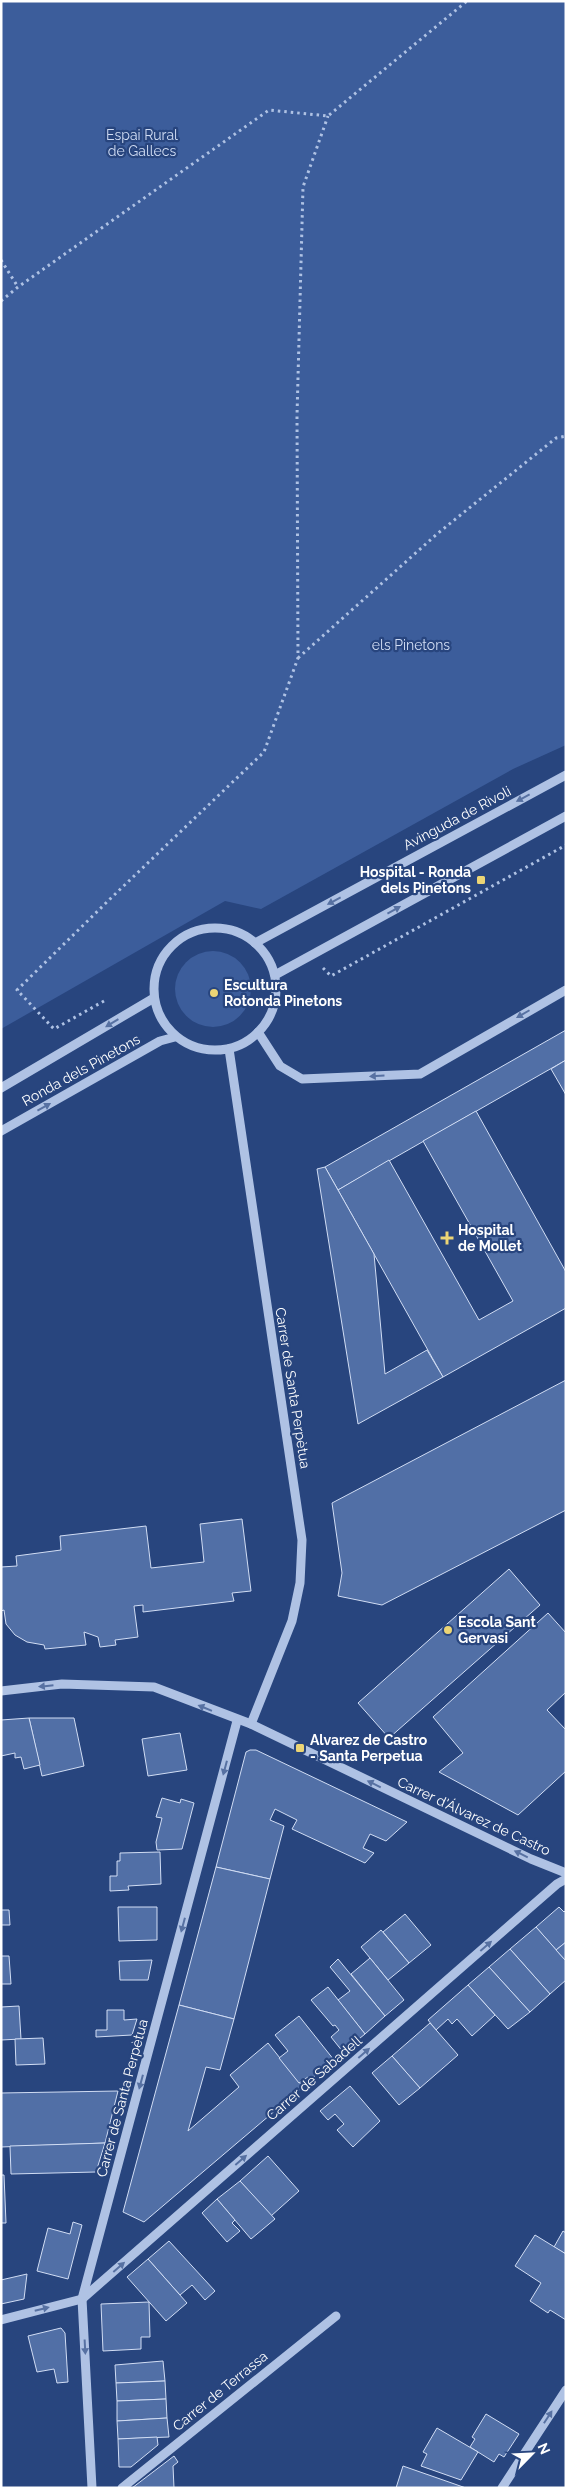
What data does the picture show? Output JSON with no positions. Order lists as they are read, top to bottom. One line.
{"streets":{"street":["Avinguda de Rivoli","Ronda dels Pinetons","Carrer de Santa Perpètua","Carrer d'Álvarez de Castro","Carrer de Sabadell","Carrer de Terrassa"]},"crossings":[["Avinguda de Rivoli","Ronda dels Pinetons"],["Avinguda de Rivoli","Carrer de Santa Perpètua"],["Ronda dels Pinetons","Carrer de Santa Perpètua"],["Carrer de Santa Perpètua","Carrer d'Álvarez de Castro"],["Carrer de Santa Perpètua","Carrer de Sabadell"]],"one_way":["Carrer de Santa Perpètua","Carrer d'Álvarez de Castro","Carrer de Sabadell"],"parks":["Espai Rural de Gallecs","els Pinetons"],"places":{"transit":["Hospital - Ronda dels Pinetons","Alvarez de Castro - Santa Perpetua"],"other":["Escultura Rotonda Pinetons","Escola Sant Gervasi"],"health":["Hospital de Mollet"]},"north":"top right"}
